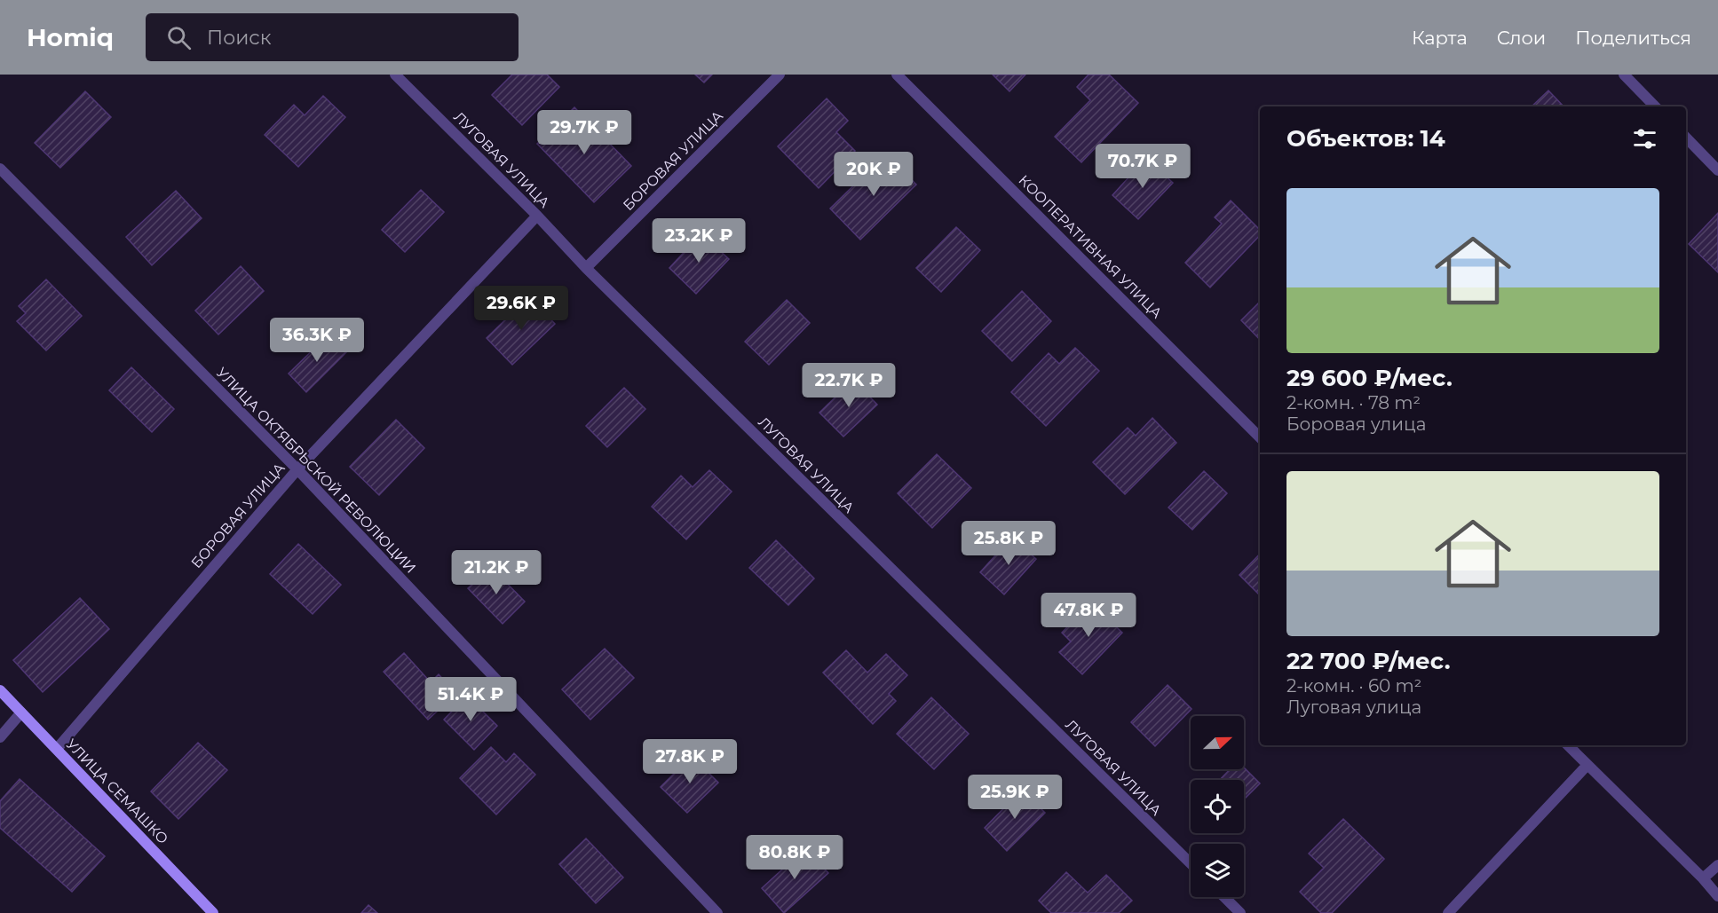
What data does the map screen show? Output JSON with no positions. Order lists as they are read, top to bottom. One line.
{"streets":{"main road":["УЛИЦА СЕМАШКО"],"street":["ЛУГОВАЯ УЛИЦА","БОРОВАЯ УЛИЦА","КООПЕРАТИВНАЯ УЛИЦА","УЛИЦА ОКТЯБРЬСКОЙ РЕВОЛЮЦИИ"]},"crossings":[["ЛУГОВАЯ УЛИЦА","БОРОВАЯ УЛИЦА"],["БОРОВАЯ УЛИЦА","УЛИЦА ОКТЯБРЬСКОЙ РЕВОЛЮЦИИ"],["БОРОВАЯ УЛИЦА","УЛИЦА СЕМАШКО"]],"north":"right","page":{"header":"Homiq","search":"Поиск","nav":["Карта","Слои","Поделиться"],"heading":"Объектов: 14","price":["29.7K ₽","70.7K ₽","20K ₽","23.2K ₽","29.6K ₽","36.3K ₽","22.7K ₽","25.8K ₽","21.2K ₽","47.8K ₽","51.4K ₽","27.8K ₽","25.9K ₽","80.8K ₽"],"list":[{"name":"29 600 ₽/мес.","note":"2-комн. · 78 m² · Боровая улица"},{"name":"22 700 ₽/мес.","note":"2-комн. · 60 m² · Луговая улица"}]}}
